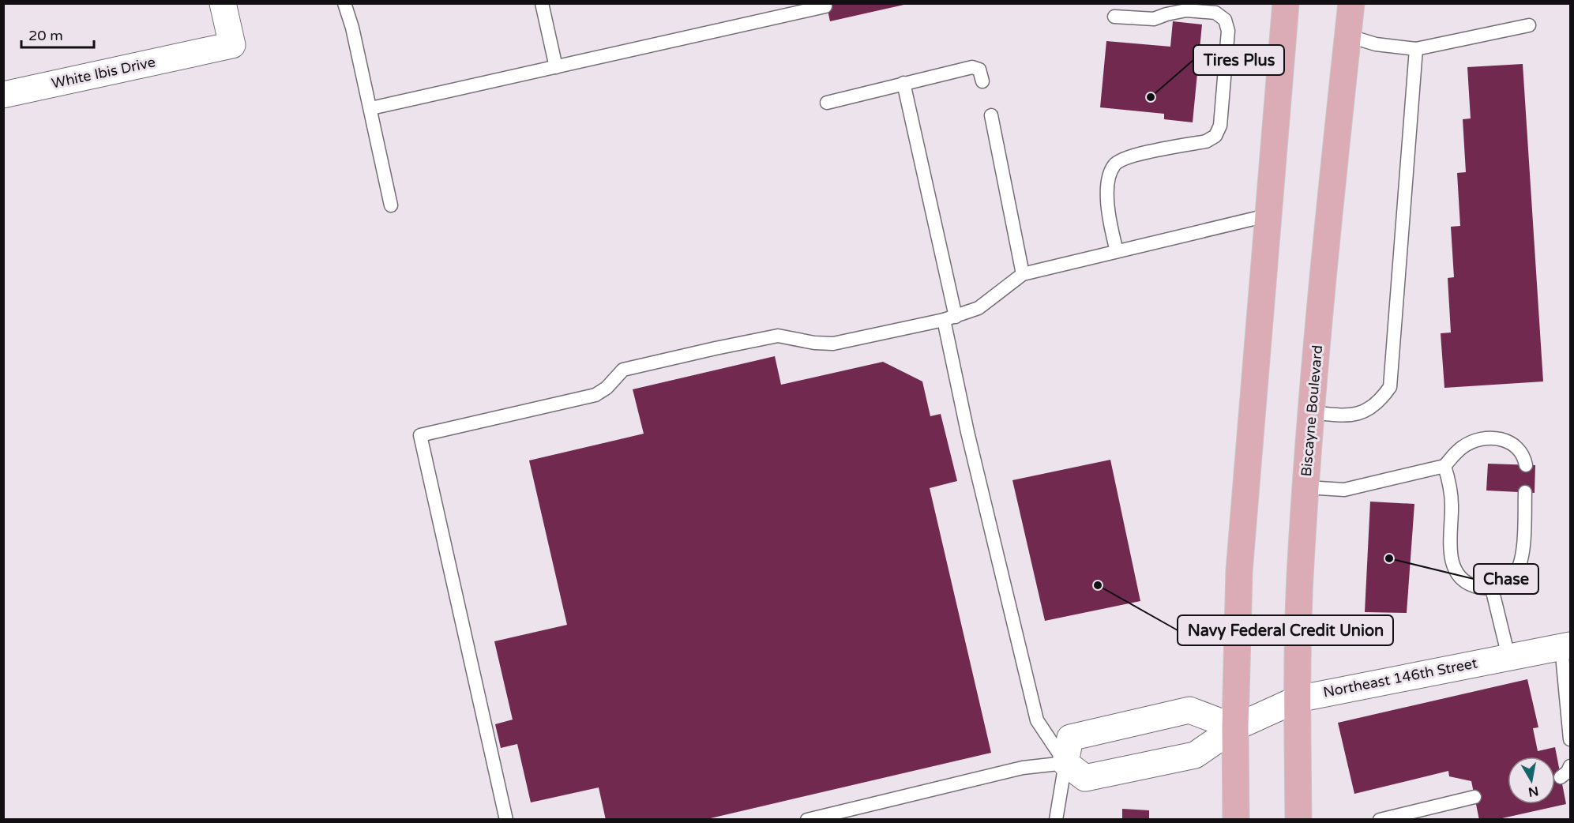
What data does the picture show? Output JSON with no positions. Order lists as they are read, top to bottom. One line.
{"streets":{"main road":["Biscayne Boulevard"],"street":["White Ibis Drive","Northeast 146th Street"]},"crossings":[["Biscayne Boulevard","Northeast 146th Street"]],"places":["Tires Plus","Chase","Navy Federal Credit Union"],"scale_bar":"20 m","north":"bottom"}
